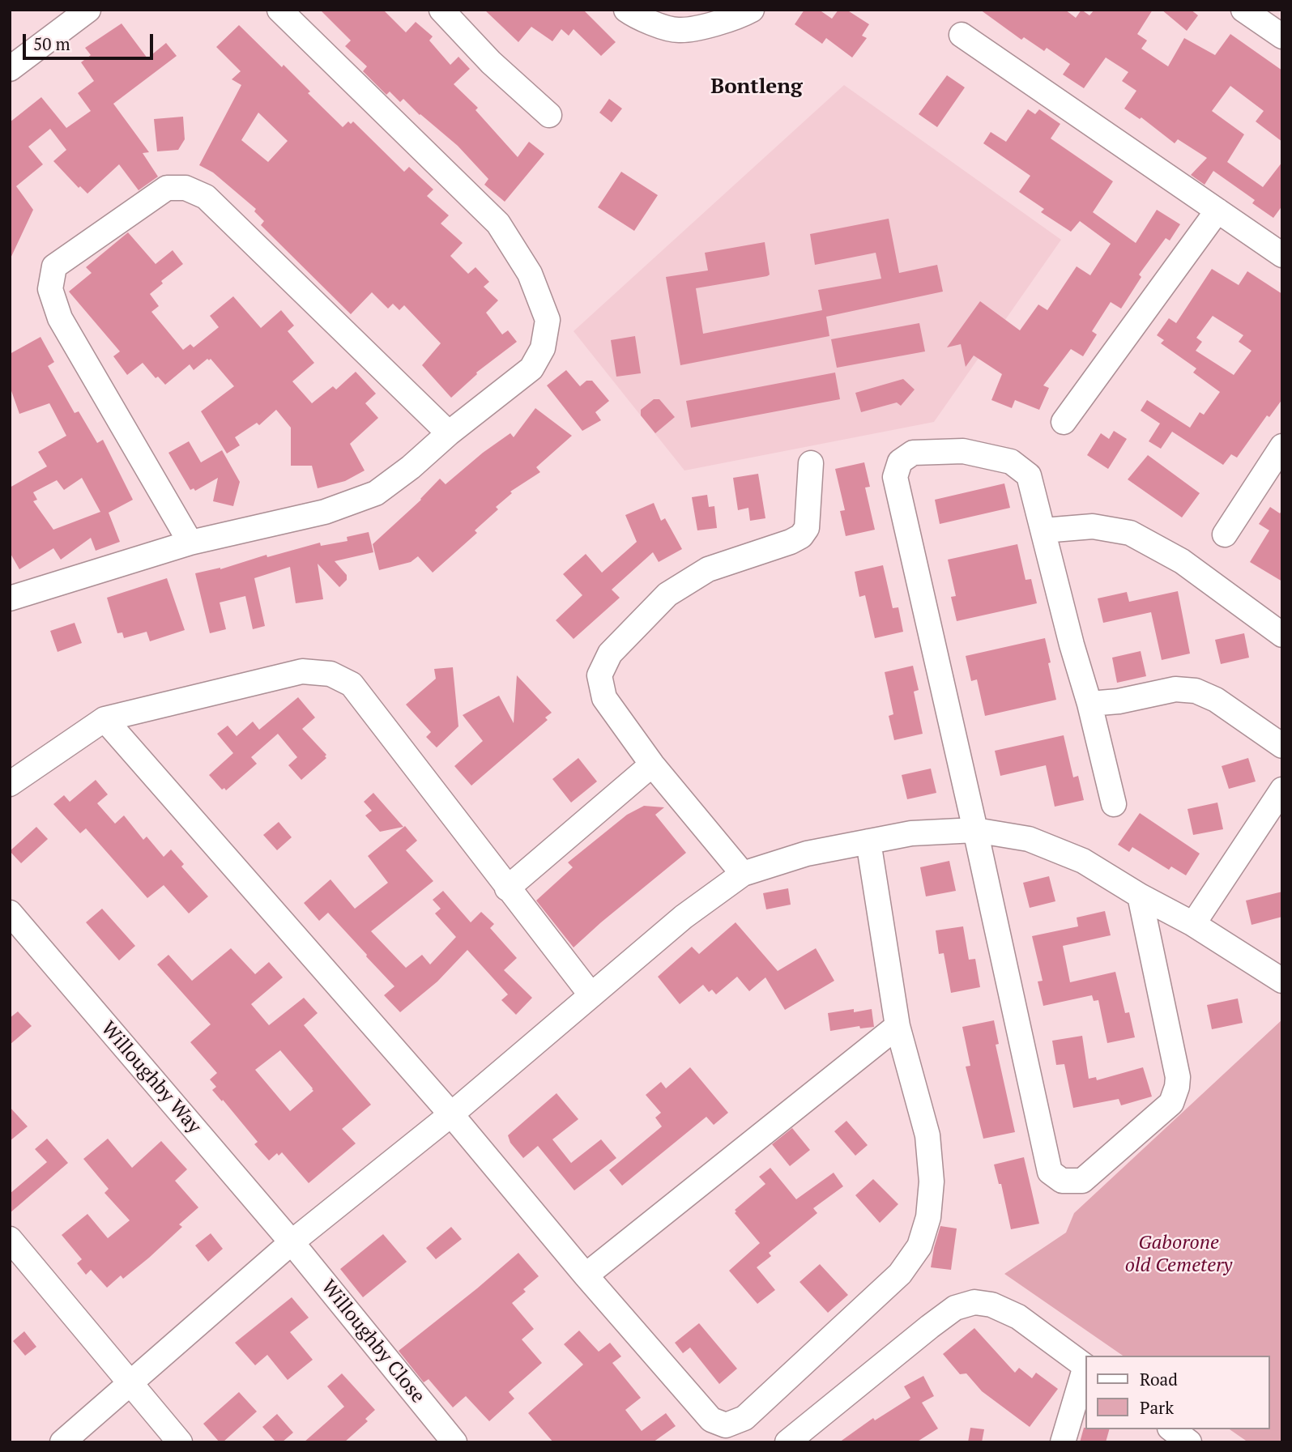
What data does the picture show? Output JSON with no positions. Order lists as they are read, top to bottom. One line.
{"streets":{"street":["Willoughby Way","Willoughby Close"]},"crossings":[["Willoughby Way","Willoughby Close"]],"districts":["Bontleng"],"parks":["Gaborone old Cemetery"],"legend":["Road","Park"],"scale_bar":"50 m"}
